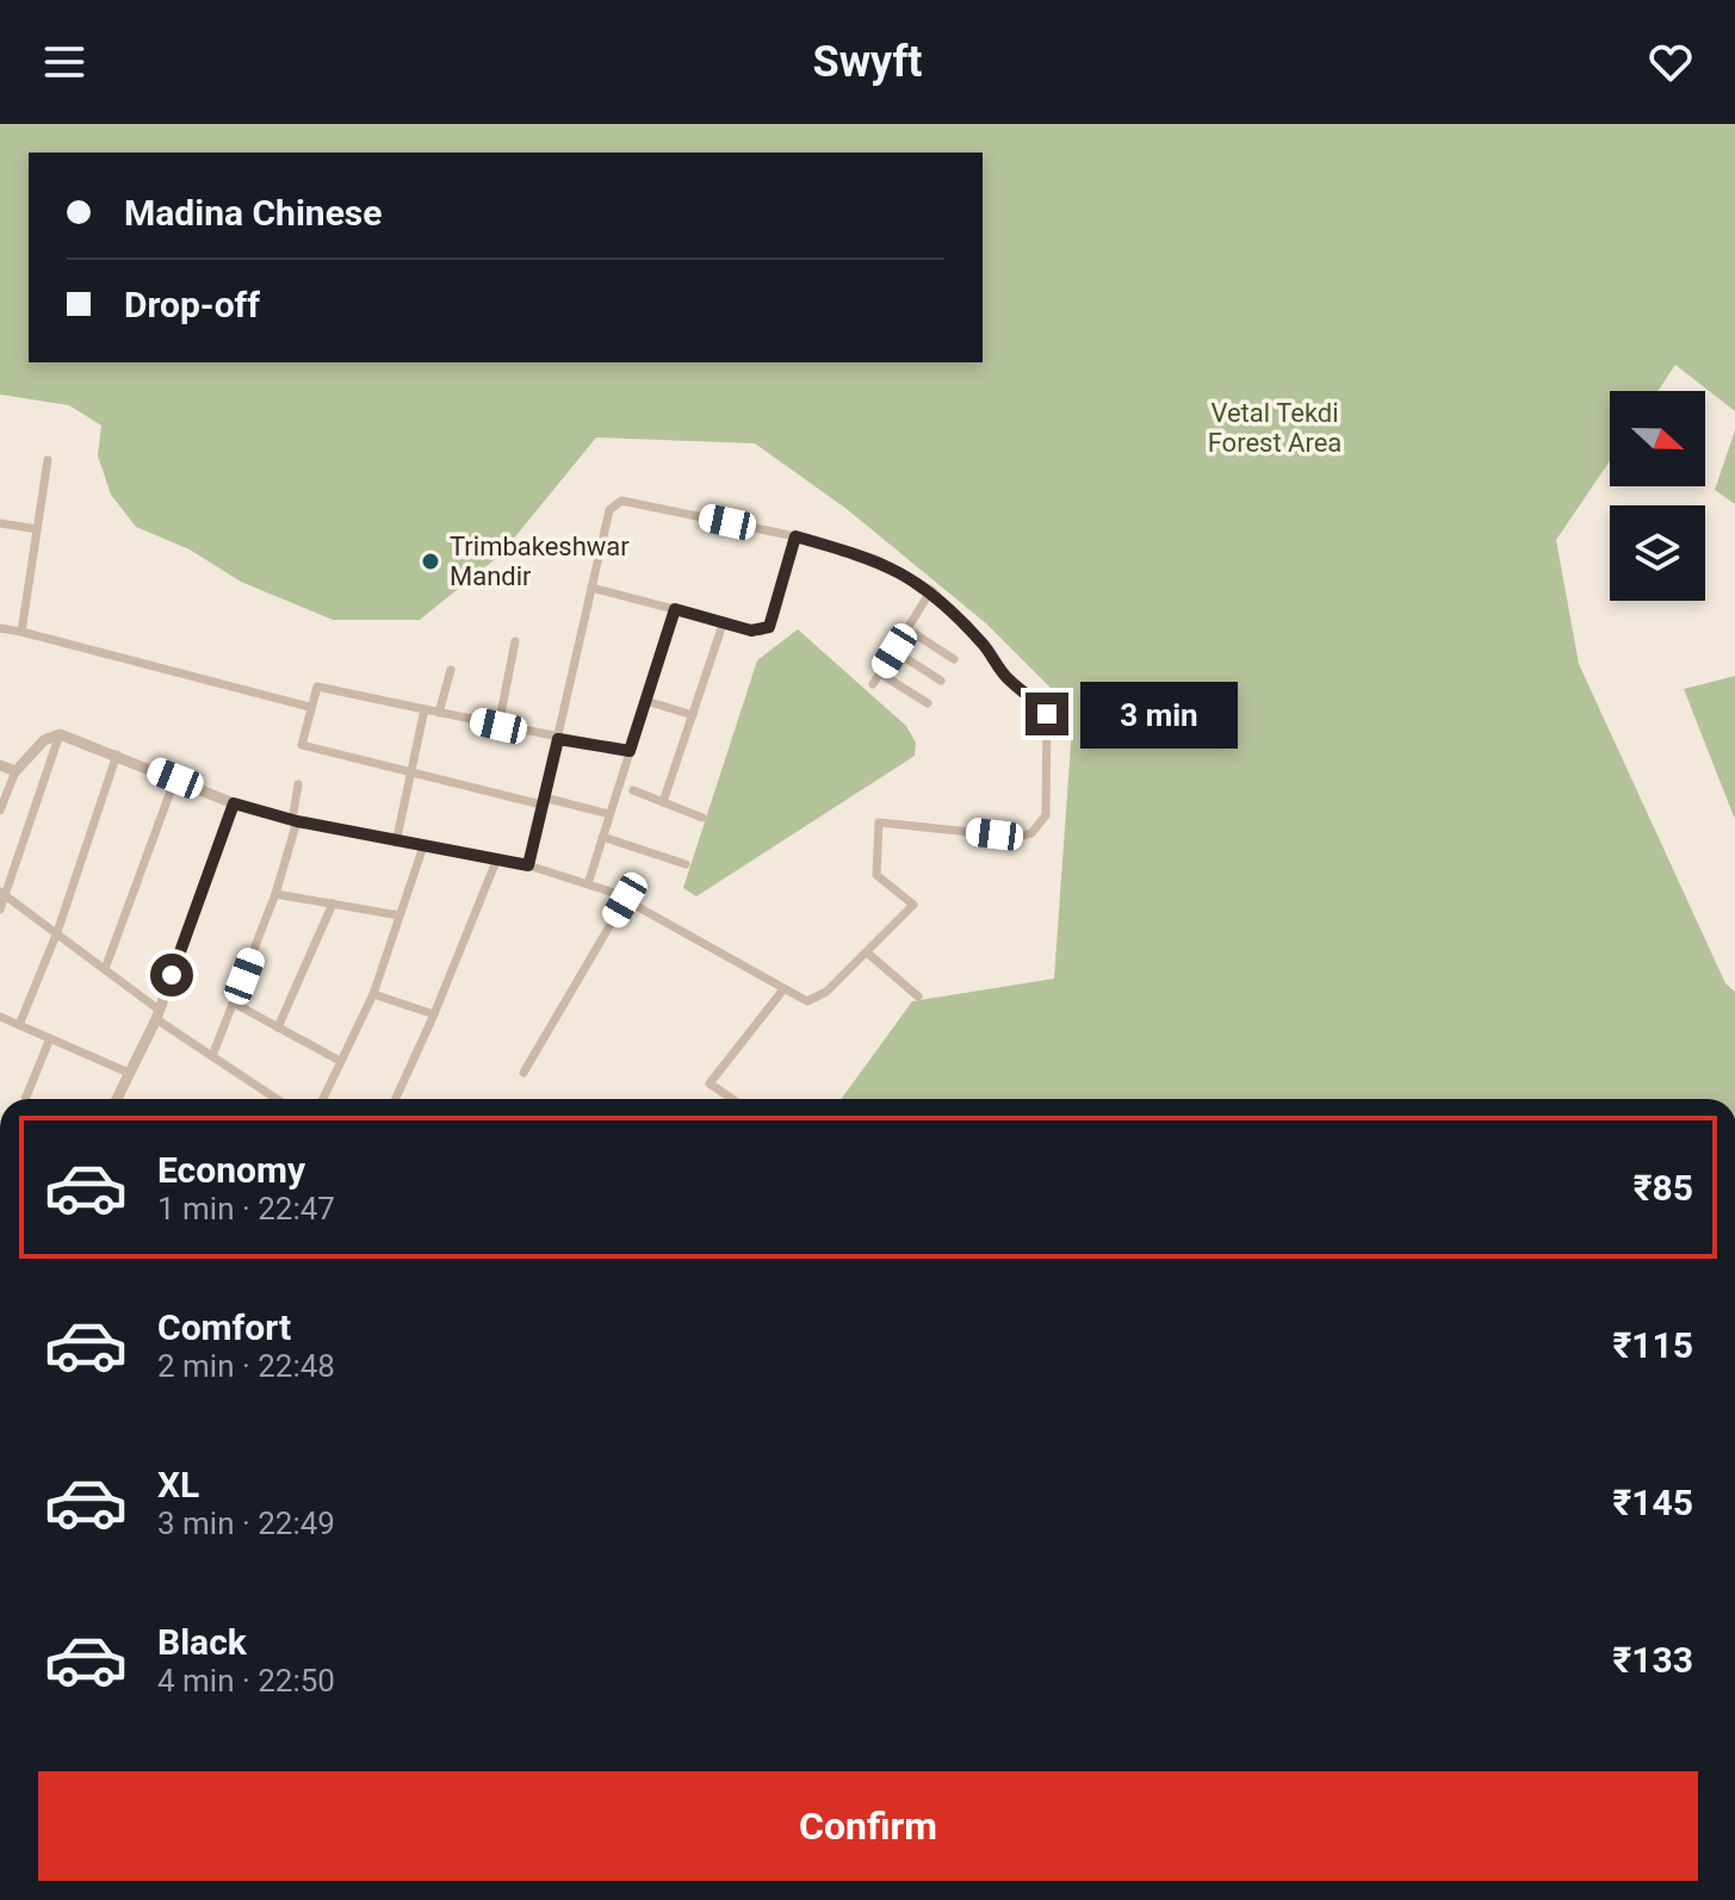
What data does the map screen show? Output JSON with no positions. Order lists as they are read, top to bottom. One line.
{"parks":["Vetal Tekdi Forest Area"],"places":["Trimbakeshwar Mandir"],"north":"right","page":{"header":"Swyft","banner":["Madina Chinese","Drop-off"],"bubble":"3 min","list":[{"name":"Economy","note":"1 min · 22:47","value":"₹85"},{"name":"Comfort","note":"2 min · 22:48","value":"₹115"},{"name":"XL","note":"3 min · 22:49","value":"₹145"},{"name":"Black","note":"4 min · 22:50","value":"₹133"}],"buttons":"Confirm"}}
